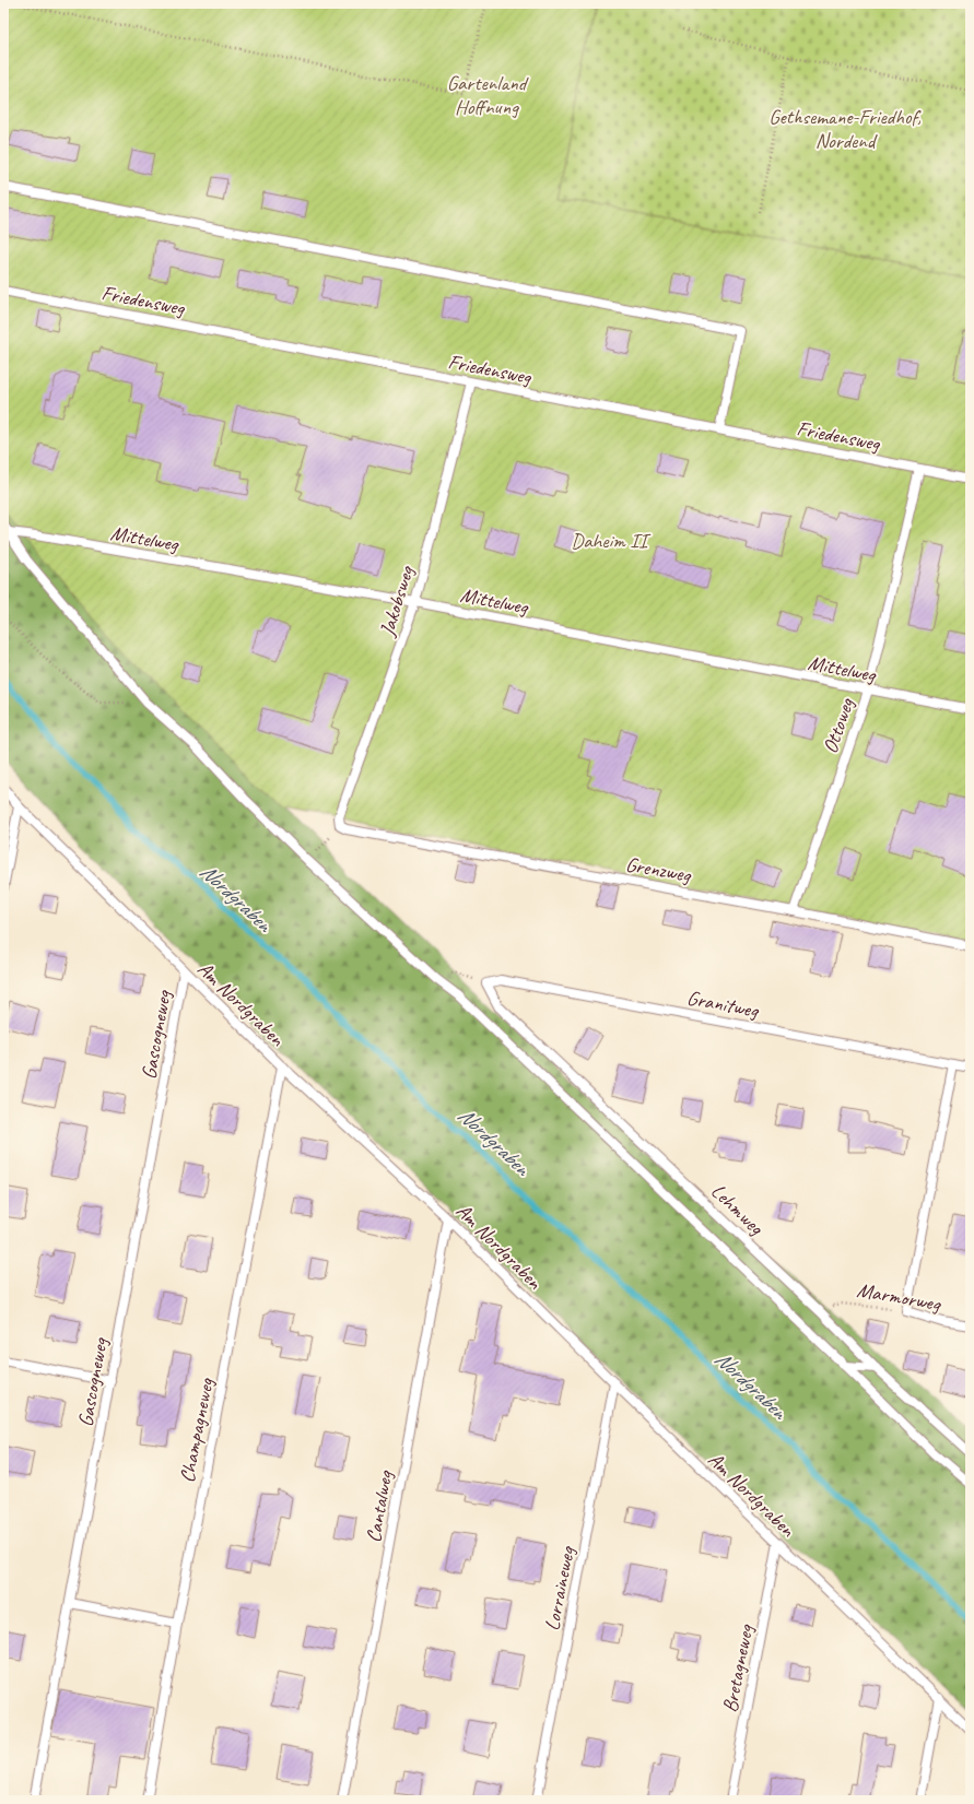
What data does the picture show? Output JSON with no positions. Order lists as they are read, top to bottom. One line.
{"streets":{"lane":["Friedensweg","Mittelweg","Jakobsweg","Ottoweg","Grenzweg","Am Nordgraben","Granitweg","Gascogneweg","Lehmweg","Marmorweg","Champagneweg","Cantalweg","Lorraineweg","Bretagneweg"]},"crossings":[["Friedensweg","Jakobsweg"],["Friedensweg","Ottoweg"],["Mittelweg","Jakobsweg"],["Mittelweg","Ottoweg"],["Jakobsweg","Grenzweg"],["Ottoweg","Grenzweg"],["Am Nordgraben","Gascogneweg"],["Am Nordgraben","Champagneweg"],["Am Nordgraben","Cantalweg"],["Am Nordgraben","Lorraineweg"],["Am Nordgraben","Bretagneweg"],["Granitweg","Lehmweg"],["Lehmweg","Marmorweg"]],"water":["Nordgraben"],"parks":["Gartenland Hoffnung","Gethsemane-Friedhof, Nordend","Daheim II"]}
